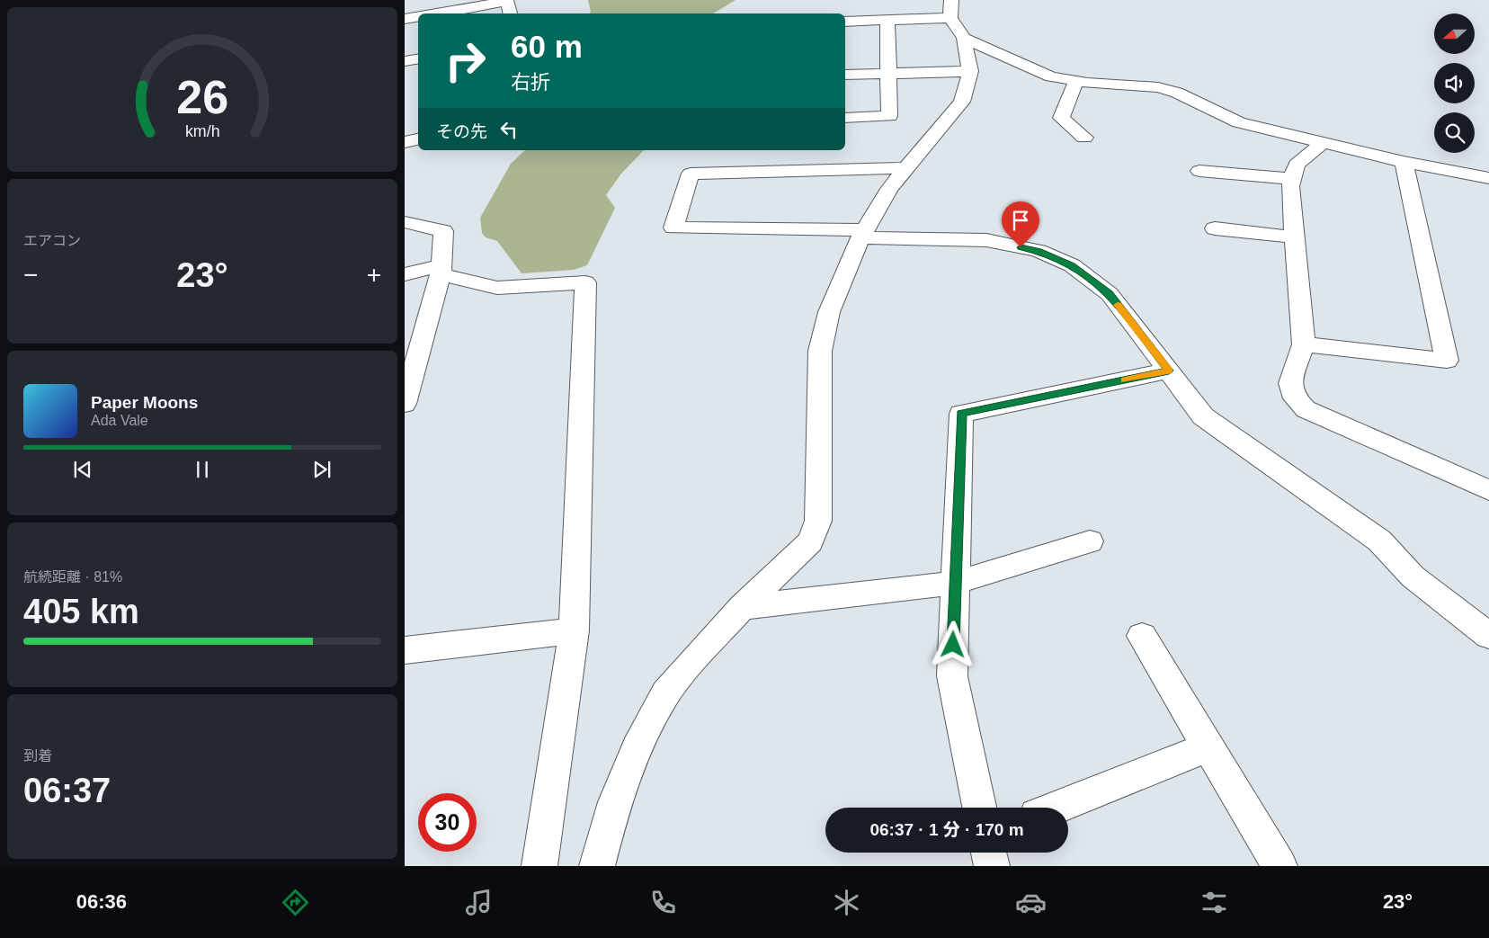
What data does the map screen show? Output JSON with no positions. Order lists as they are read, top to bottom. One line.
{"north":"left","page":{"turn":["60 m","右折"],"then":"その先","tile":["エアコン",["航続距離 · 81%","405 km"],["到着","06:37"]],"heat":["−","23°","+"],"song":["Paper Moons","Ada Vale"],"limit":"30","trip":"06:37 · 1 分 · 170 m","tabs":["06:36","23°"],"gauge":["26","km/h"]}}
